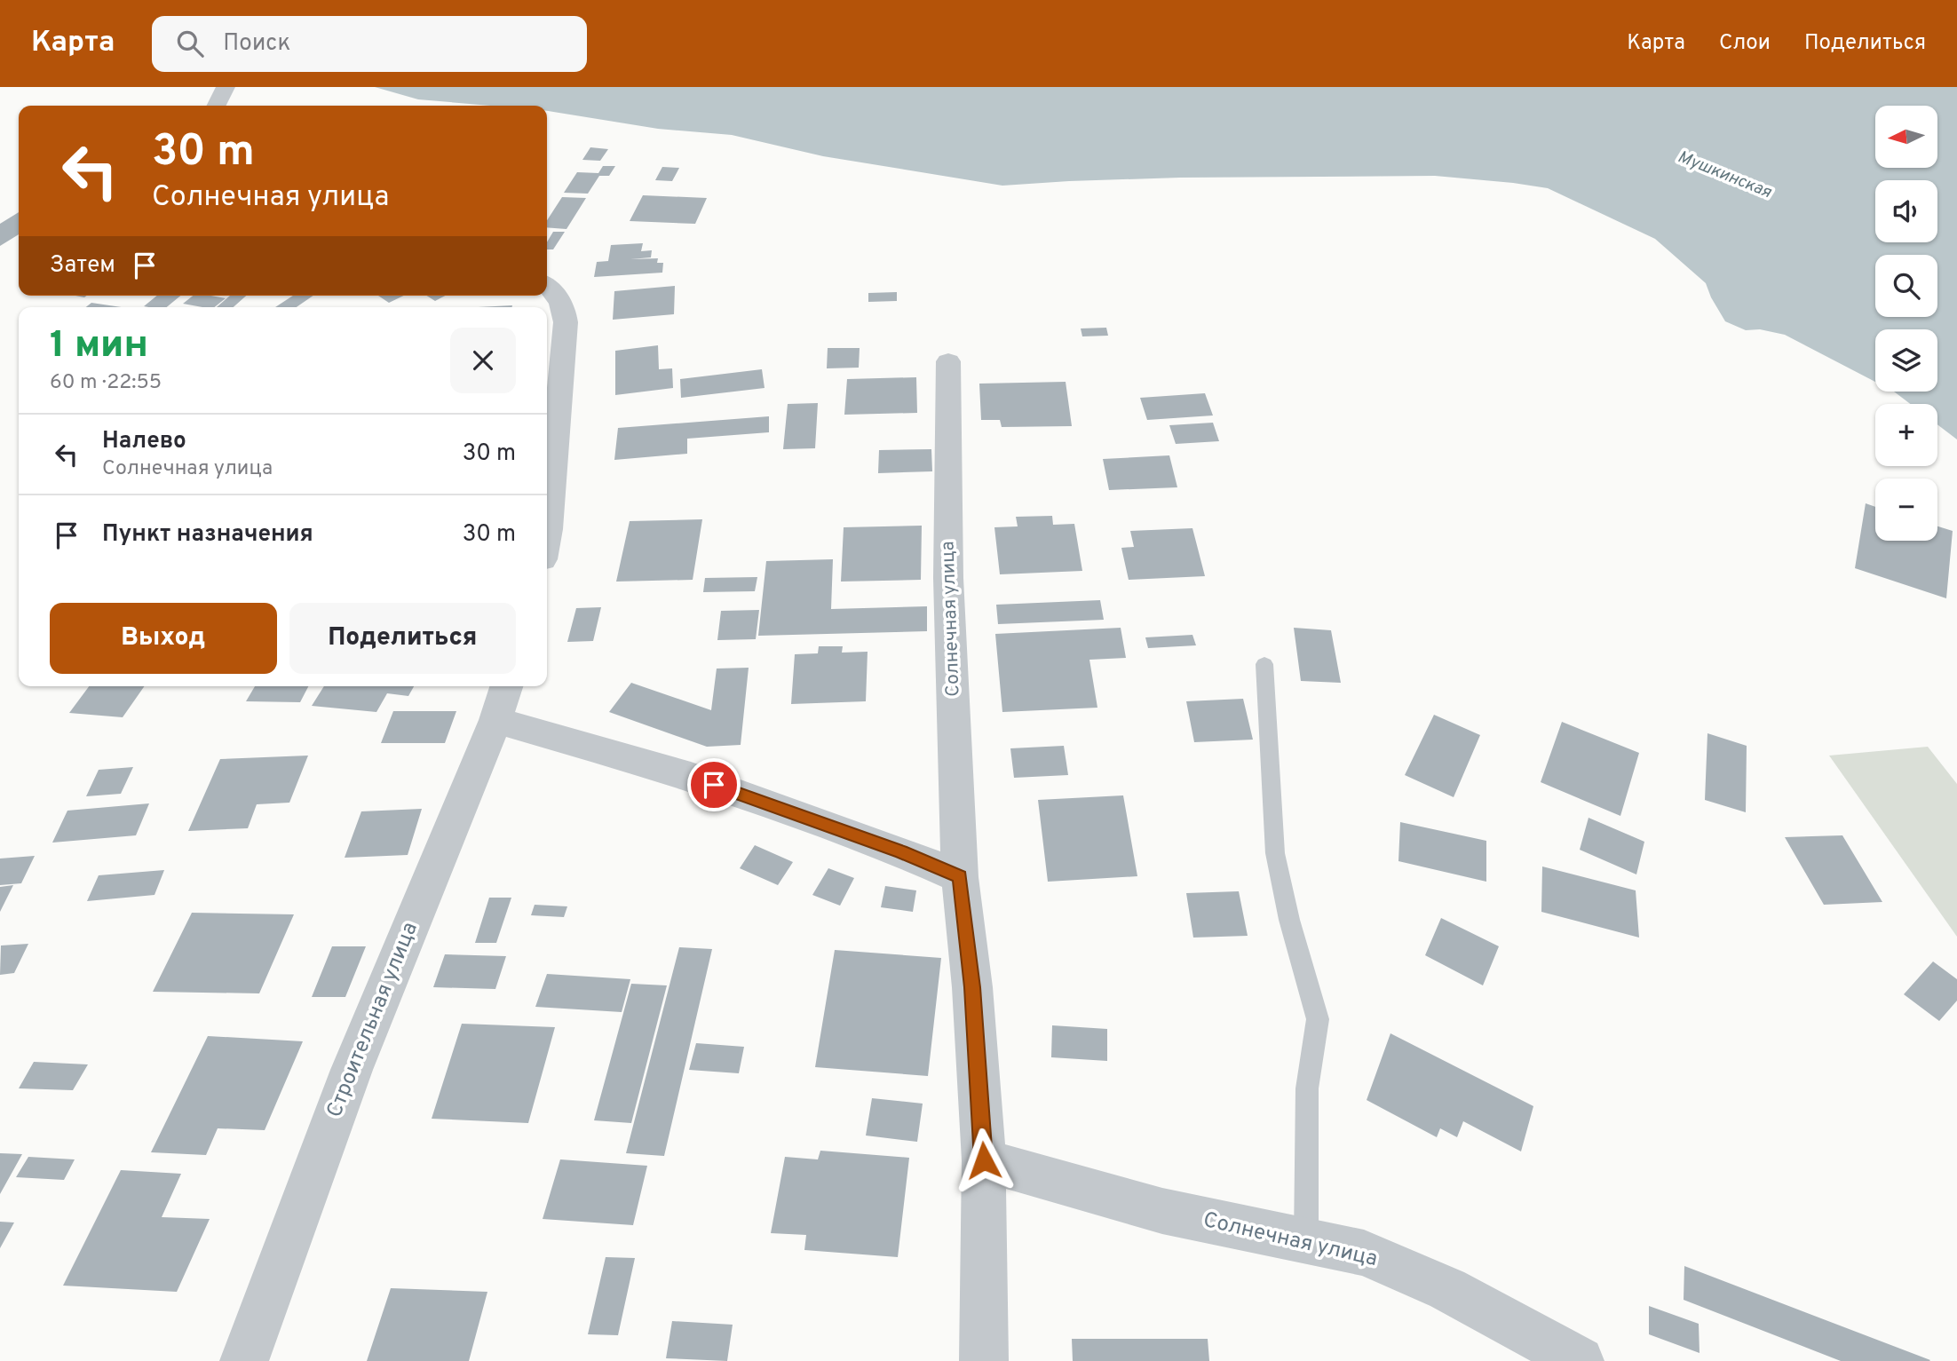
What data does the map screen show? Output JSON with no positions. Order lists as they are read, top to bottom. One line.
{"streets":{"street":["Солнечная улица","Строительная улица"]},"water":["Мушкинская"],"north":"left","page":{"header":"Карта","search":"Поиск","nav":["Карта","Слои","Поделиться"],"map_buttons":["+","−"],"turn":["30 m","Солнечная улица"],"then":"Затем","heading":["1 мин","60 m · 22:55"],"list":[{"name":"Налево","note":"Солнечная улица","value":"30 m"},{"name":"Пункт назначения","value":"30 m"}],"buttons":["Выход","Поделиться"]}}
